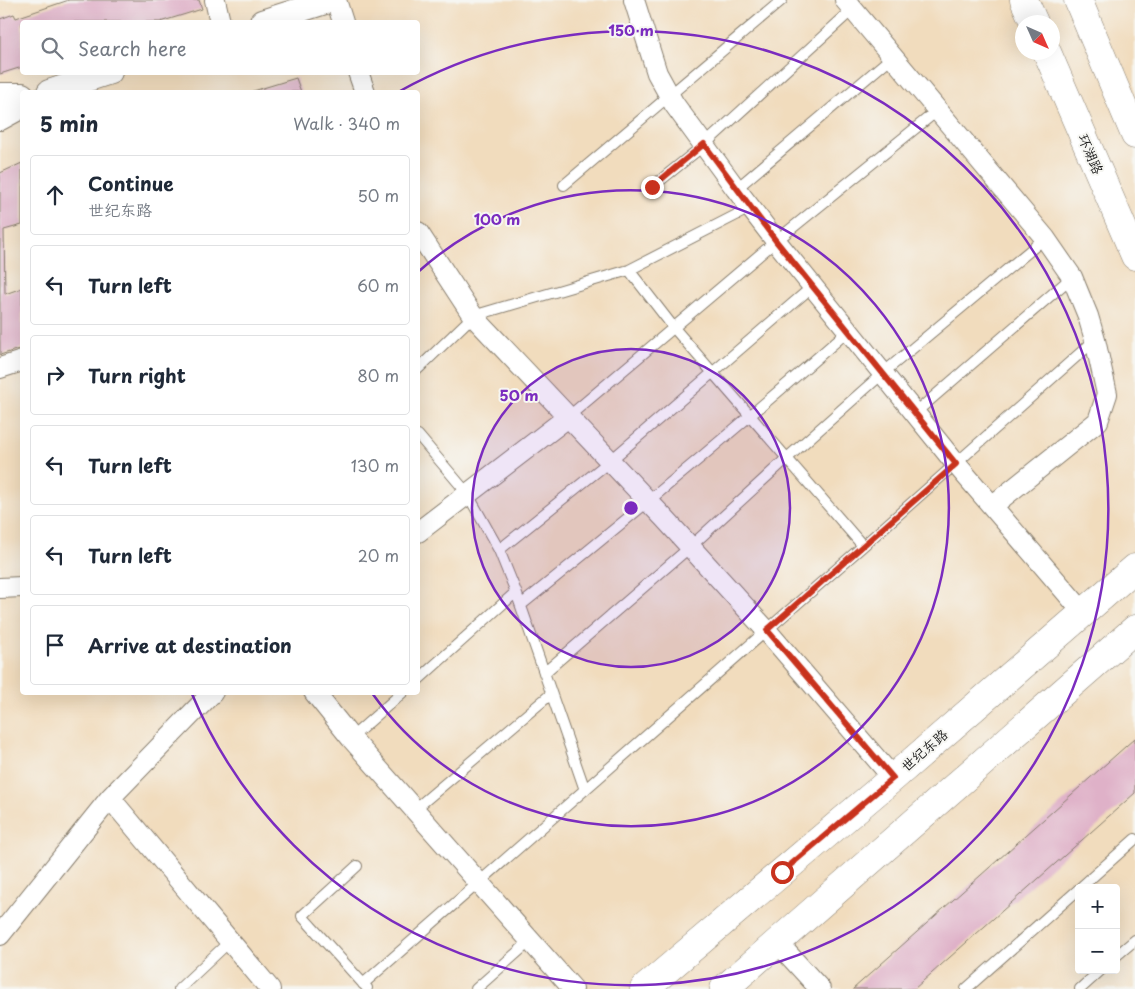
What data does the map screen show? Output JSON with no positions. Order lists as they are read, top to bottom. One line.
{"streets":{"main road":["环湖路","世纪东路"]},"north":"bottom right","page":{"search":"Search here","heading":["5 min","Walk · 340 m"],"list":[["Continue","世纪东路","50 m"],["Turn left","60 m"],["Turn right","80 m"],["Turn left","130 m"],["Turn left","20 m"],"Arrive at destination"],"map_buttons":["+","−"]},"rings":["150 m","100 m","50 m"]}
